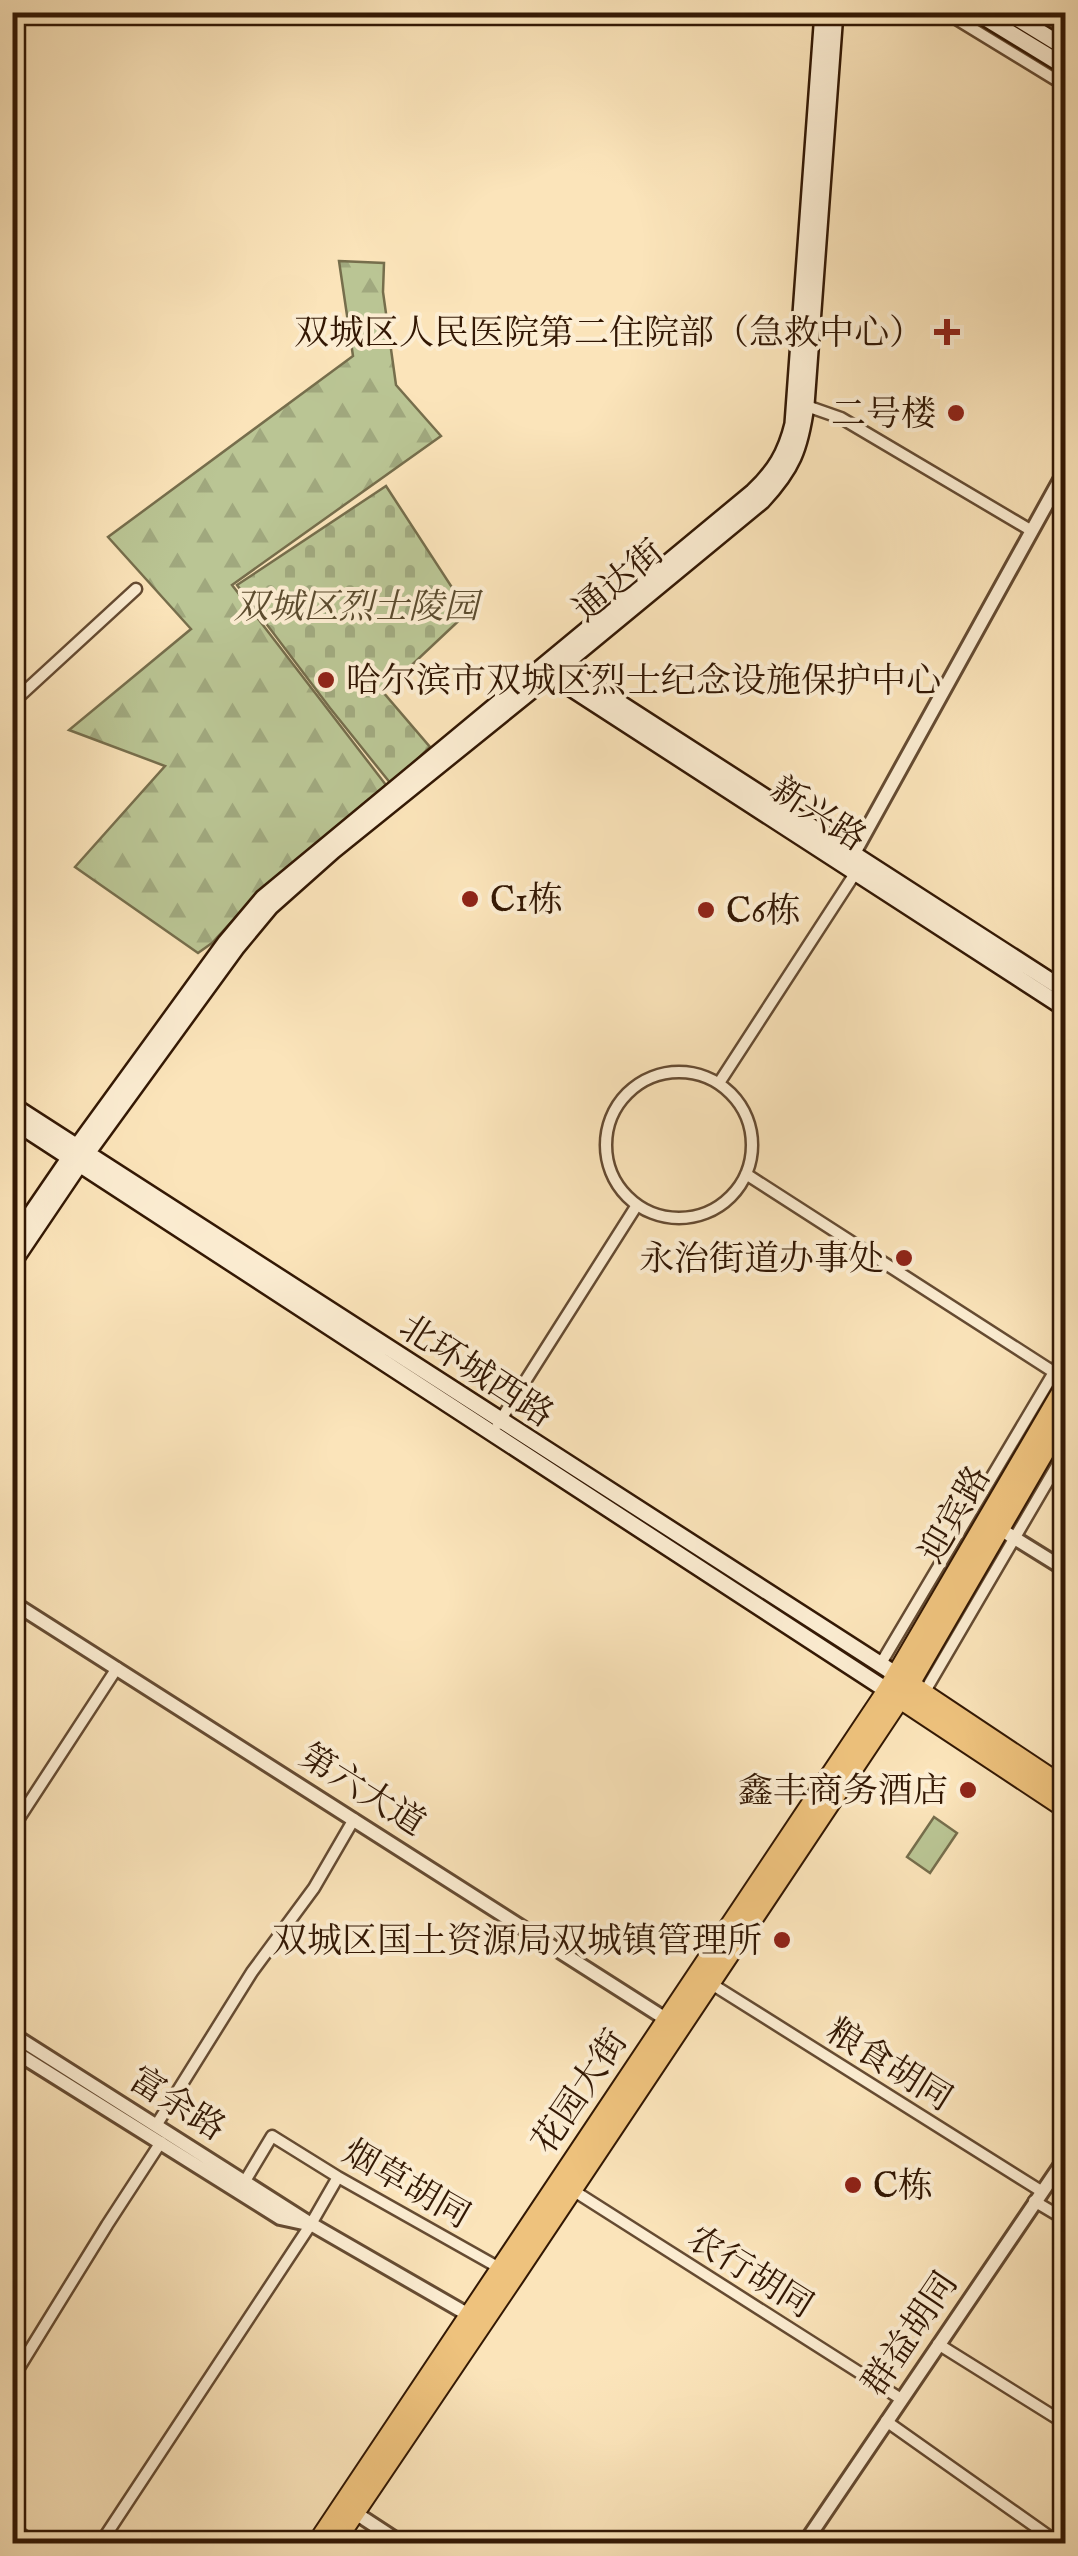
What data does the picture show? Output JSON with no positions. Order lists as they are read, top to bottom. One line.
{"streets":{"main road":["通达街","新兴路","北环城西路","迎宾路","花园大街"],"street":["第六大道","粮食胡同","富余路","烟草胡同","农行胡同","群益胡同"]},"crossings":[["通达街","新兴路"],["通达街","北环城西路"],["北环城西路","迎宾路"],["北环城西路","花园大街"],["迎宾路","花园大街"],["第六大道","花园大街"],["粮食胡同","花园大街"],["粮食胡同","群益胡同"],["花园大街","富余路"],["花园大街","烟草胡同"],["花园大街","农行胡同"],["富余路","烟草胡同"],["农行胡同","群益胡同"]],"parks":["双城区烈士陵园"],"places":{"health":["双城区人民医院第二住院部（急救中心）"],"other":["二号楼","哈尔滨市双城区烈士纪念设施保护中心","C1栋","C6栋","永治街道办事处","鑫丰商务酒店","双城区国土资源局双城镇管理所","C栋"]}}
